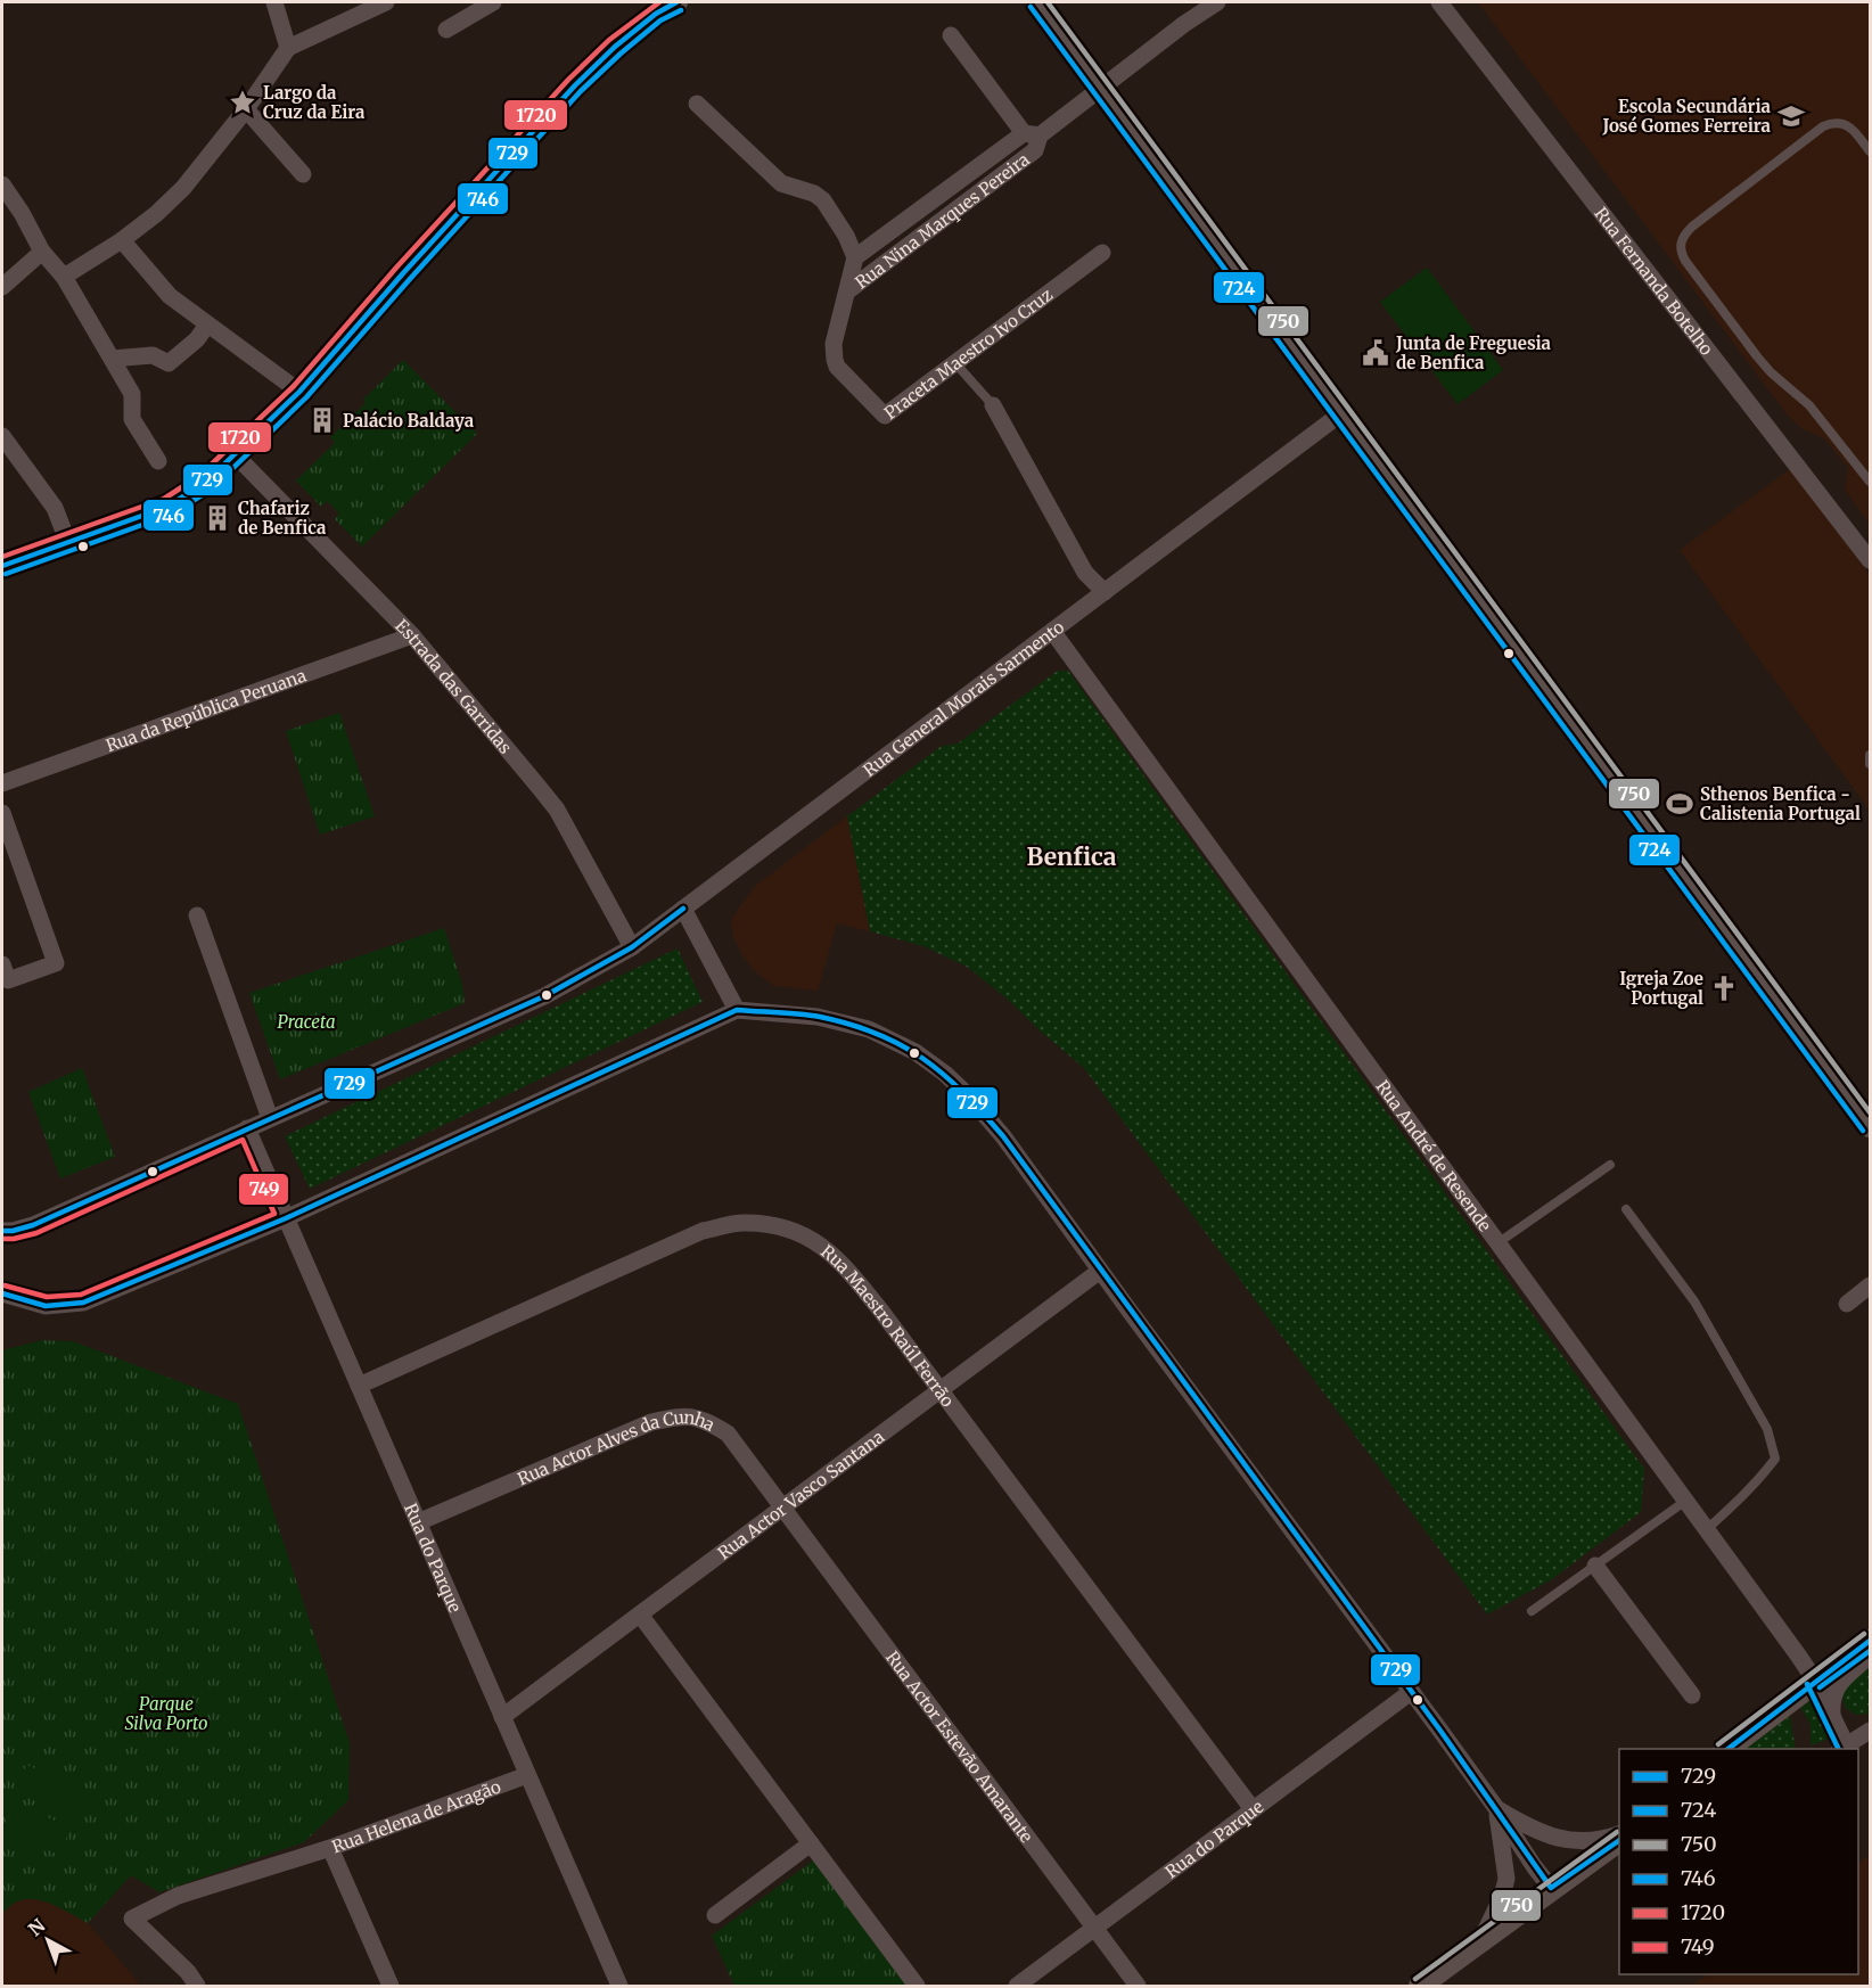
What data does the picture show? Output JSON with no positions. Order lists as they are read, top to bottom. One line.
{"streets":{"street":["Rua Nina Marques Pereira","Rua Fernanda Botelho","Praceta Maestro Ivo Cruz","Estrada das Garridas","Rua General Morais Sarmento","Rua da República Peruana","Rua André de Resende","Rua Maestro Raúl Ferrão","Rua Actor Alves da Cunha","Rua Actor Vasco Santana","Rua do Parque","Rua Actor Estevão Amarante","Rua Helena de Aragão"]},"crossings":[["Rua Nina Marques Pereira","Praceta Maestro Ivo Cruz"],["Estrada das Garridas","Rua General Morais Sarmento"],["Estrada das Garridas","Rua da República Peruana"],["Rua General Morais Sarmento","Rua André de Resende"],["Rua General Morais Sarmento","Rua do Parque"],["Rua Maestro Raúl Ferrão","Rua Actor Vasco Santana"],["Rua Maestro Raúl Ferrão","Rua do Parque"],["Rua Actor Alves da Cunha","Rua Actor Vasco Santana"],["Rua Actor Alves da Cunha","Rua do Parque"],["Rua Actor Alves da Cunha","Rua Actor Estevão Amarante"],["Rua Actor Vasco Santana","Rua do Parque"],["Rua Actor Vasco Santana","Rua Actor Estevão Amarante"],["Rua do Parque","Rua Actor Estevão Amarante"],["Rua do Parque","Rua Helena de Aragão"]],"districts":["Benfica"],"parks":["Praceta","Parque Silva Porto"],"places":{"place":["Largo da Cruz da Eira"],"school or university":["Escola Secundária José Gomes Ferreira"],"public building":["Junta de Freguesia de Benfica"],"building":["Palácio Baldaya","Chafariz de Benfica"],"sports":["Sthenos Benfica - Calistenia Portugal"],"church":["Igreja Zoe Portugal"]},"lines":["transit line 729","transit line 750","transit line 1720","transit line 724","transit line 746","transit line 749"],"legend":["729","724","750","746","1720","749"],"north":"top left"}
